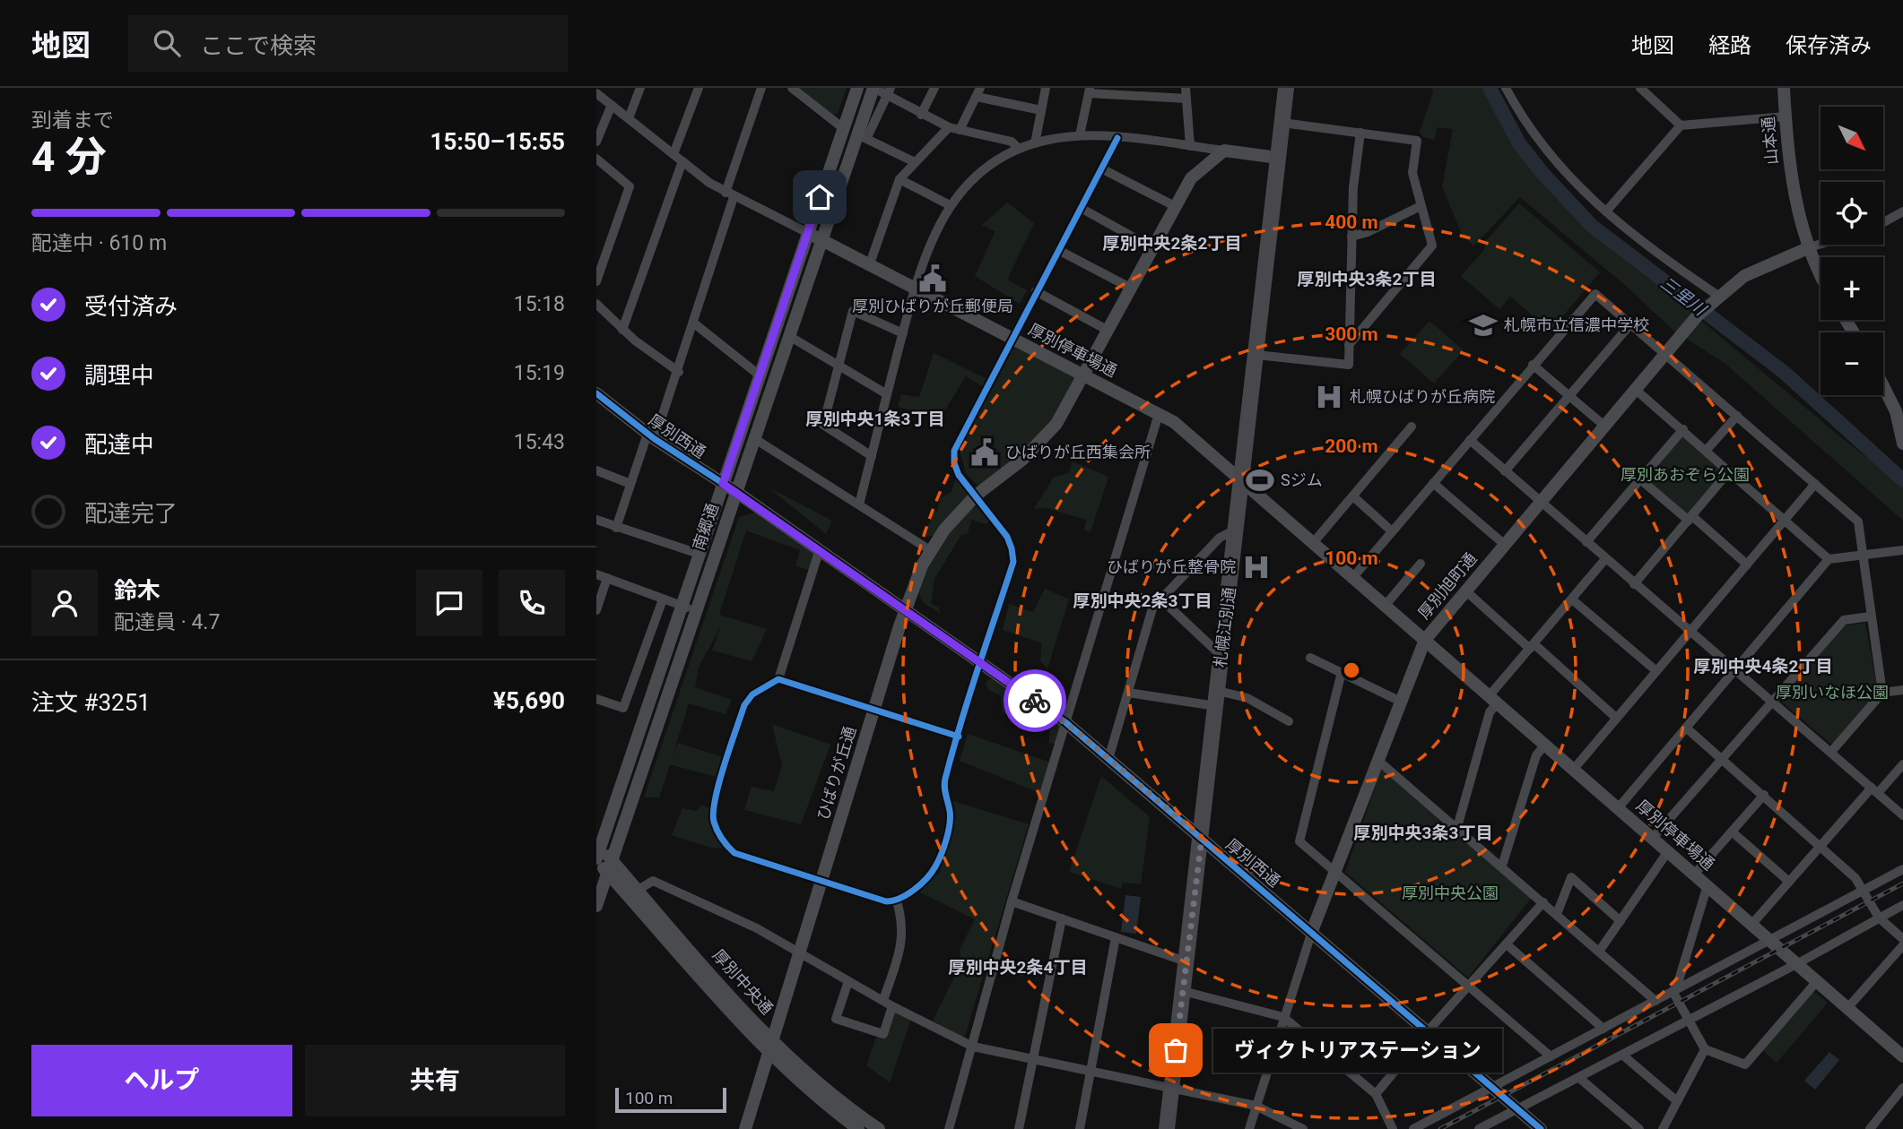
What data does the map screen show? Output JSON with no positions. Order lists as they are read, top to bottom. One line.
{"streets":{"highway":["札幌江別通"],"street":["山本通","厚別停車場通","厚別西通","南郷通","厚別旭町通","ひばりが丘通","厚別中央通"]},"crossings":[["厚別停車場通","南郷通"],["厚別停車場通","厚別旭町通"],["厚別停車場通","札幌江別通"],["厚別停車場通","ひばりが丘通"],["厚別西通","南郷通"],["厚別西通","厚別旭町通"],["厚別西通","札幌江別通"],["厚別西通","ひばりが丘通"],["南郷通","厚別中央通"],["ひばりが丘通","厚別中央通"]],"districts":["厚別中央2条2丁目","厚別中央3条2丁目","厚別中央1条3丁目","厚別中央2条3丁目","厚別中央4条2丁目","厚別中央3条3丁目","厚別中央2条4丁目"],"water":["三里川"],"parks":["厚別あおぞら公園","厚別いなほ公園","厚別中央公園"],"places":{"public building":["厚別ひばりが丘郵便局","ひばりが丘西集会所"],"school or university":["札幌市立信濃中学校"],"hospital":["札幌ひばりが丘病院","ひばりが丘整骨院"],"sports":["Sジム"],"other":["ヴィクトリアステーション"]},"scale_bar":"100 m","north":"bottom right","page":{"header":"地図","search":"ここで検索","nav":["地図","経路","保存済み"],"heading":["4 分","到着まで","15:50–15:55"],"panel":["鈴木","配達員 · 4.7","注文 #3251","¥5,690"],"map_buttons":["+","−"],"bar":"配達中 · 610 m","list":[["受付済み","15:18"],["調理中","15:19"],["配達中","15:43"],"配達完了"],"bubble":"ヴィクトリアステーション","buttons":["ヘルプ","共有"],"scale":"100 m"},"rings":["400 m","300 m","200 m","100 m"]}
